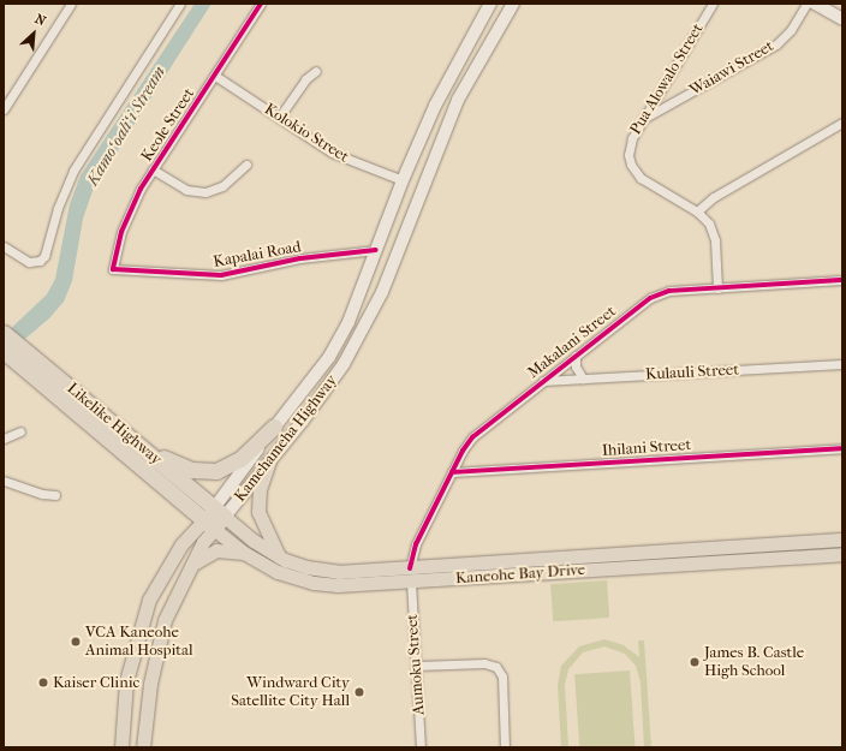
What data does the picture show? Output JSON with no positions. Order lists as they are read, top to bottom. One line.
{"streets":{"highway":["Likelike Highway"],"main road":["Kamehameha Highway","Kaneohe Bay Drive"],"street":["Waiawi Street","Pua Alowalo Street","Keole Street","Kolokio Street","Kapalai Road","Makalani Street","Kulauli Street","Ihilani Street","Aumoku Street"]},"crossings":[["Waiawi Street","Pua Alowalo Street"],["Pua Alowalo Street","Makalani Street"],["Keole Street","Kolokio Street"],["Keole Street","Kapalai Road"],["Kolokio Street","Kamehameha Highway"],["Kapalai Road","Kamehameha Highway"],["Makalani Street","Kulauli Street"],["Makalani Street","Ihilani Street"],["Makalani Street","Kaneohe Bay Drive"],["Makalani Street","Aumoku Street"],["Likelike Highway","Kamehameha Highway"],["Likelike Highway","Kaneohe Bay Drive"],["Kamehameha Highway","Kaneohe Bay Drive"],["Kaneohe Bay Drive","Aumoku Street"]],"water":["Kamoʻoaliʻi Stream"],"places":["VCA Kaneohe Animal Hospital","James B. Castle High School","Kaiser Clinic","Windward City Satellite City Hall"],"north":"top right"}
